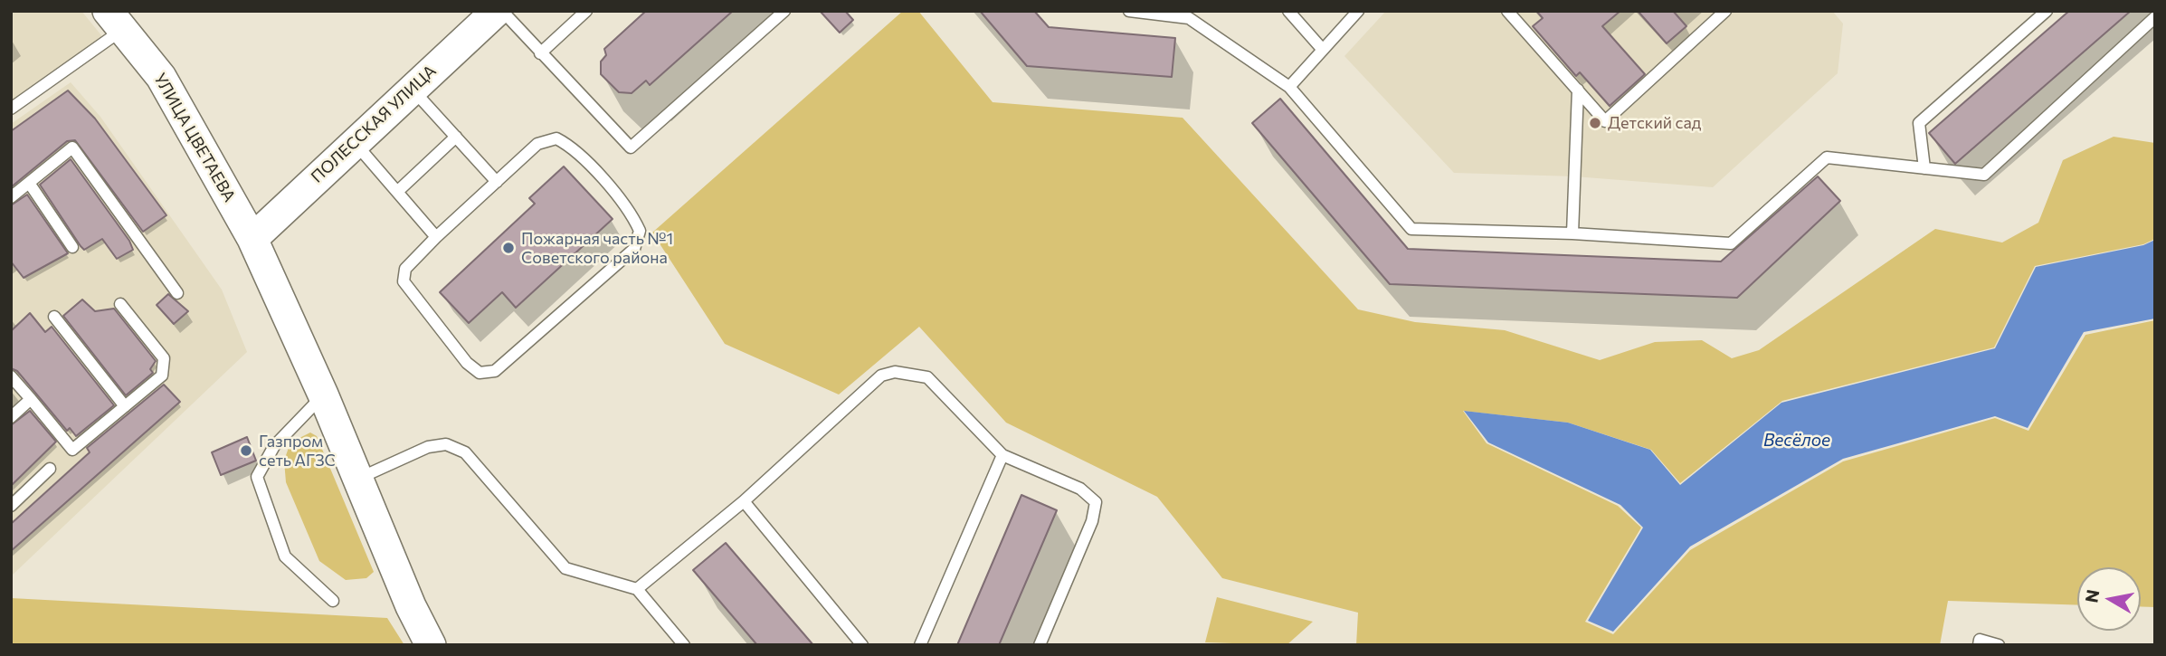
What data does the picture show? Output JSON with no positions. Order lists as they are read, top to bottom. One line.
{"streets":{"main road":["ПОЛЕССКАЯ УЛИЦА","УЛИЦА ЦВЕТАЕВА"]},"crossings":[["ПОЛЕССКАЯ УЛИЦА","УЛИЦА ЦВЕТАЕВА"]],"water":["Весёлое"],"places":["Детский сад","Пожарная часть №1 Советского района","Газпром сеть АГЗС"],"north":"left"}
